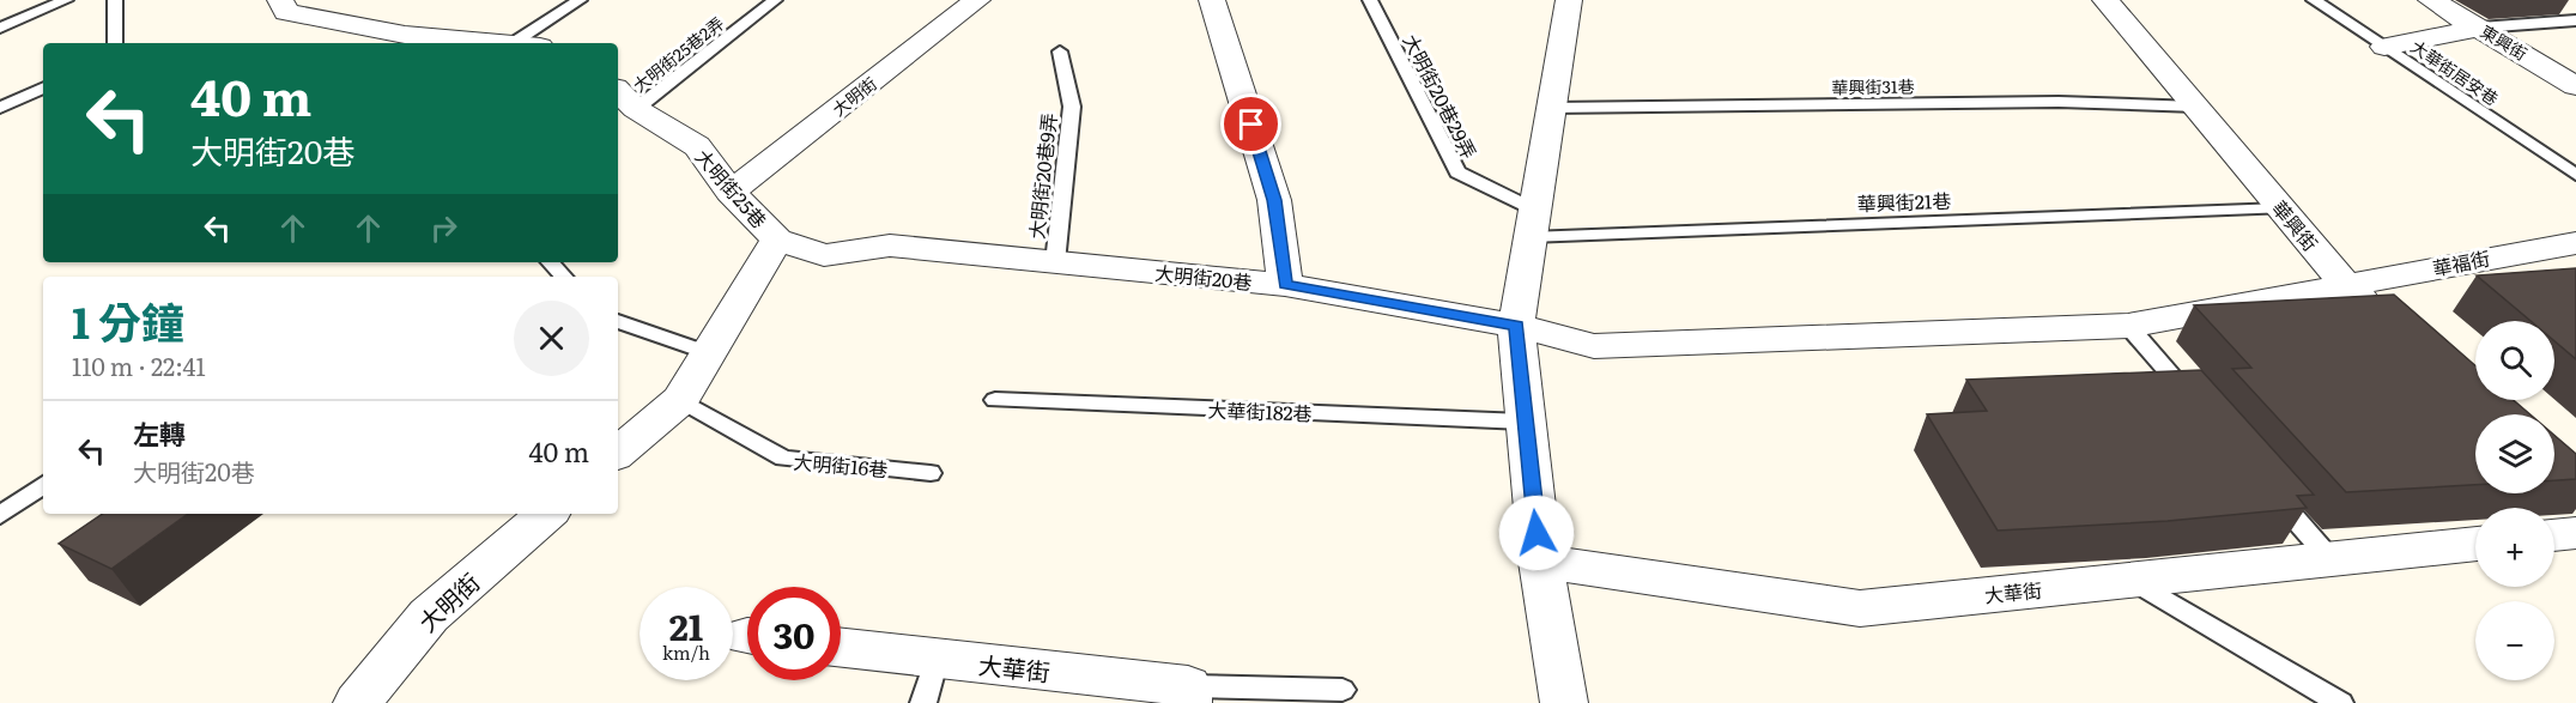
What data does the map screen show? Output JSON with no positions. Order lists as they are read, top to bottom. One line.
{"streets":{"street":["東興街","大明街","大明街25巷","華興街","華福街","大明街20巷","大華街"],"lane":["大明街25巷2弄","大華街居安巷","華興街31巷","大明街20巷29弄","大明街20巷9弄","華興街21巷","大華街182巷","大明街16巷"]},"crossings":[["大明街25巷2弄","大明街25巷"],["華興街31巷","華興街"],["大明街","大明街25巷"],["大明街20巷29弄","華興街21巷"],["大明街20巷9弄","大明街20巷"],["大明街25巷","大明街20巷"],["華興街21巷","華興街"],["華興街","華福街"],["華福街","大明街20巷"]],"page":{"turn":["40 m","大明街20巷"],"heading":["1 分鐘","110 m · 22:41"],"map_buttons":["+","−"],"list":[{"name":"左轉","note":"大明街20巷","value":"40 m"}],"speed":"21 km/h","limit":"30"}}
